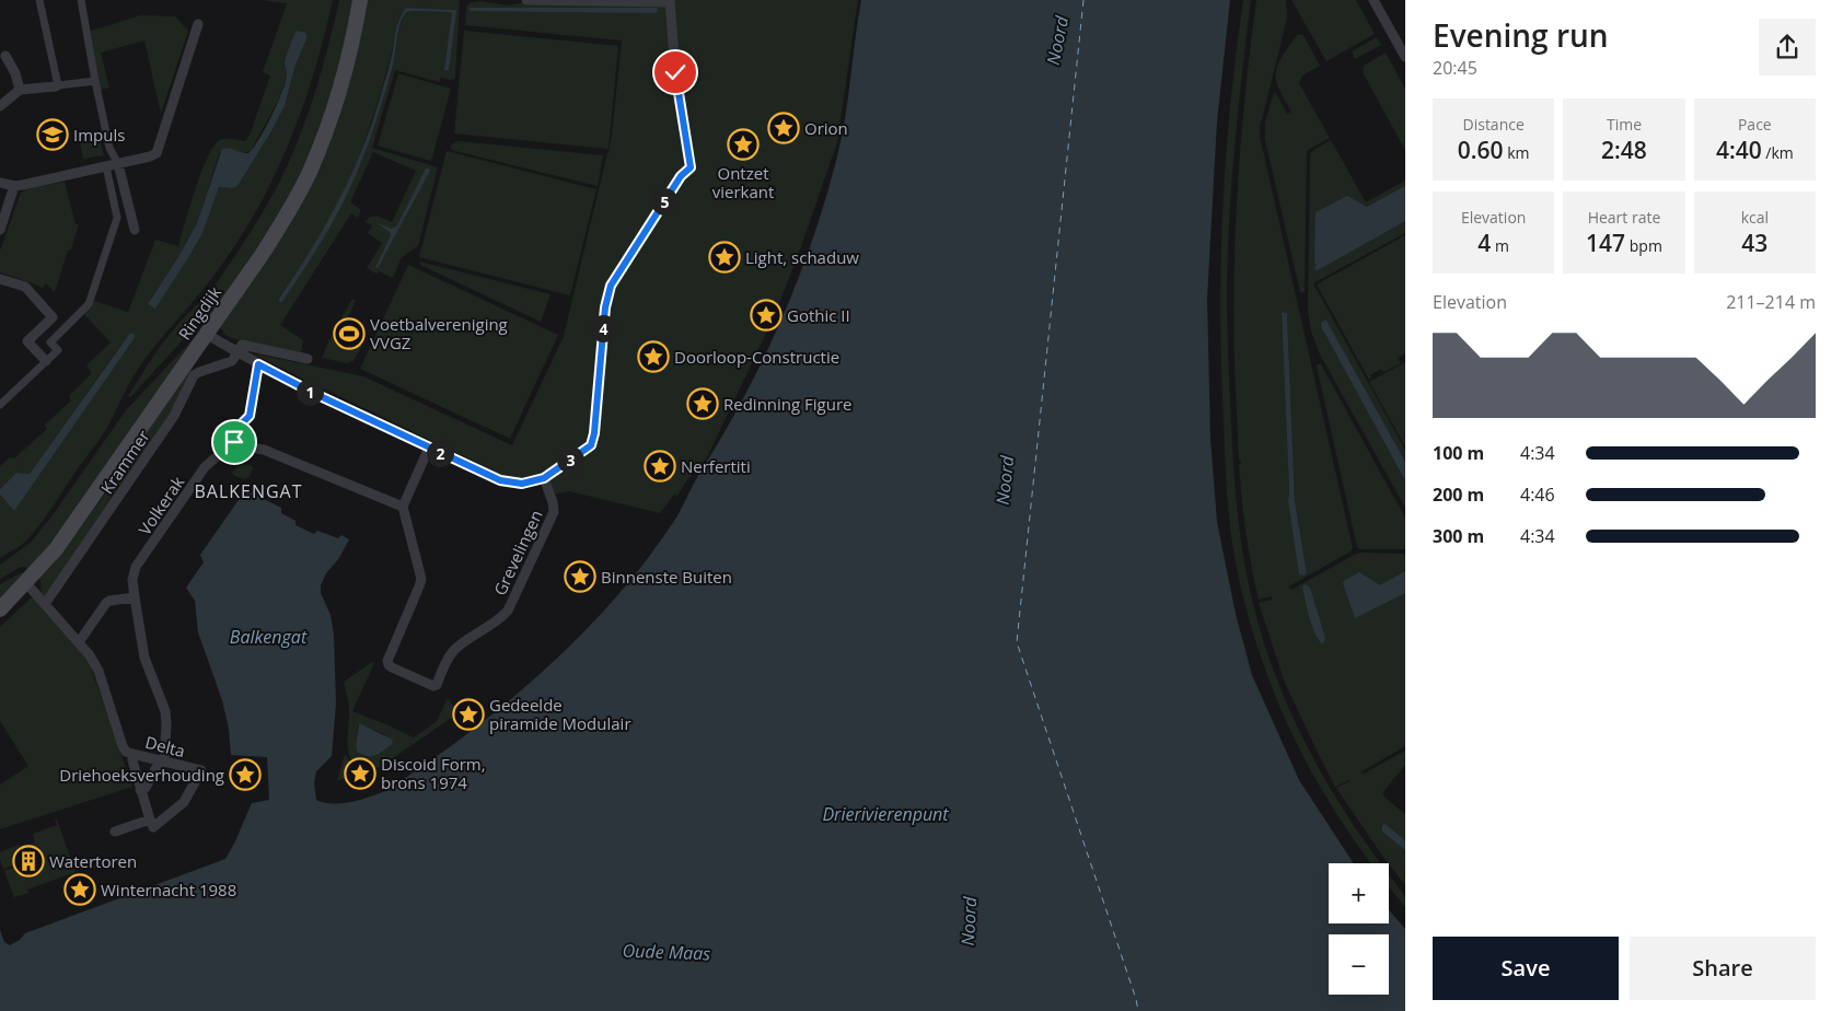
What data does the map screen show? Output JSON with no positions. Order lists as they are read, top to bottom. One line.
{"streets":{"main road":["Ringdijk"],"street":["Krammer","Volkerak","Grevelingen","Delta"]},"crossings":[["Volkerak","Grevelingen"],["Volkerak","Delta"]],"districts":["BALKENGAT"],"water":["Noord","Balkengat","Drierivierenpunt","Oude Maas"],"places":{"place":["Orion","Ontzet vierkant","Light, schaduw","Gothic II","Doorloop-Constructie","Redinning Figure","Nerfertiti","Binnenste Buiten","Gedeelde piramide Modulair","Discoid Form, brons 1974","Driehoeksverhouding","Winternacht 1988"],"school or university":["Impuls"],"sports":["Voetbalvereniging VVGZ"],"building":["Watertoren"]},"page":{"heading":["Evening run","20:45"],"stats":[["Distance","0.60 km"],["Time","2:48"],["Pace","4:40 /km"],["Elevation","4 m"],["Heart rate","147 bpm"],["kcal","43"]],"pins":["5","4","1","2","3"],"chart":["Elevation","211–214 m"],"list":[{"name":"100 m","note":"4:34"},{"name":"200 m","note":"4:46"},{"name":"300 m","note":"4:34"}],"map_buttons":["+","−"],"buttons":["Save","Share"]}}
